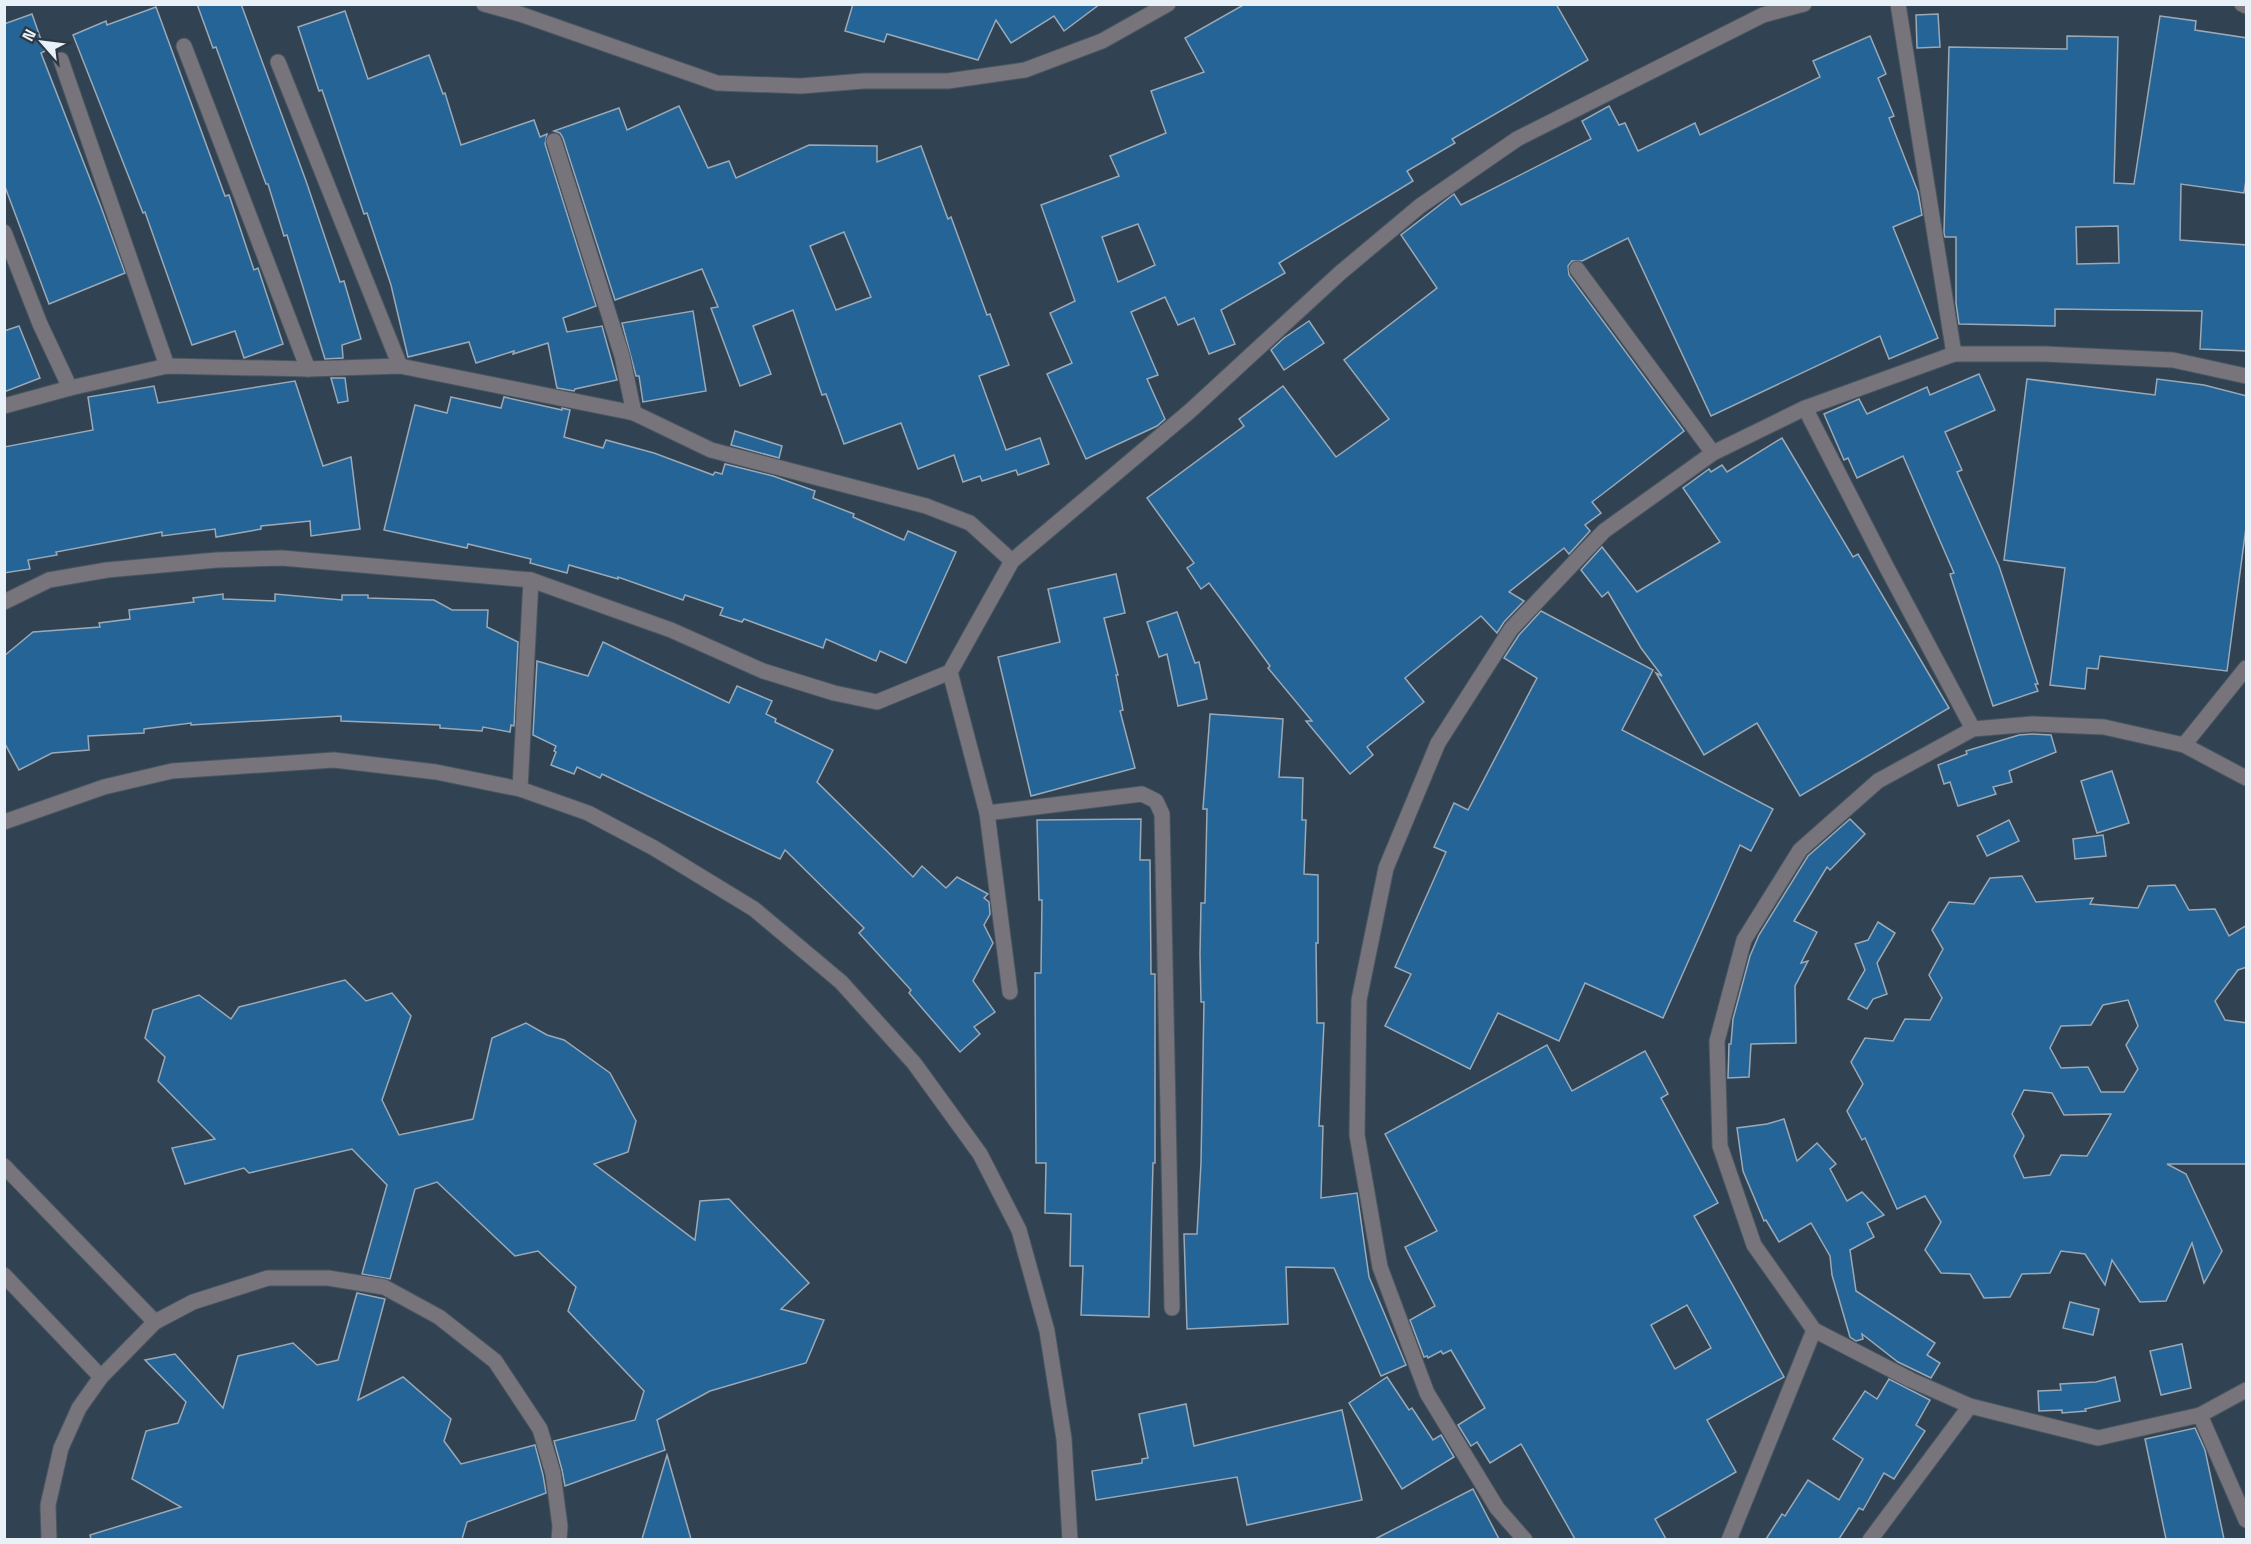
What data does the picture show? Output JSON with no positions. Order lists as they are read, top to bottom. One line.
{"north":"top left"}
